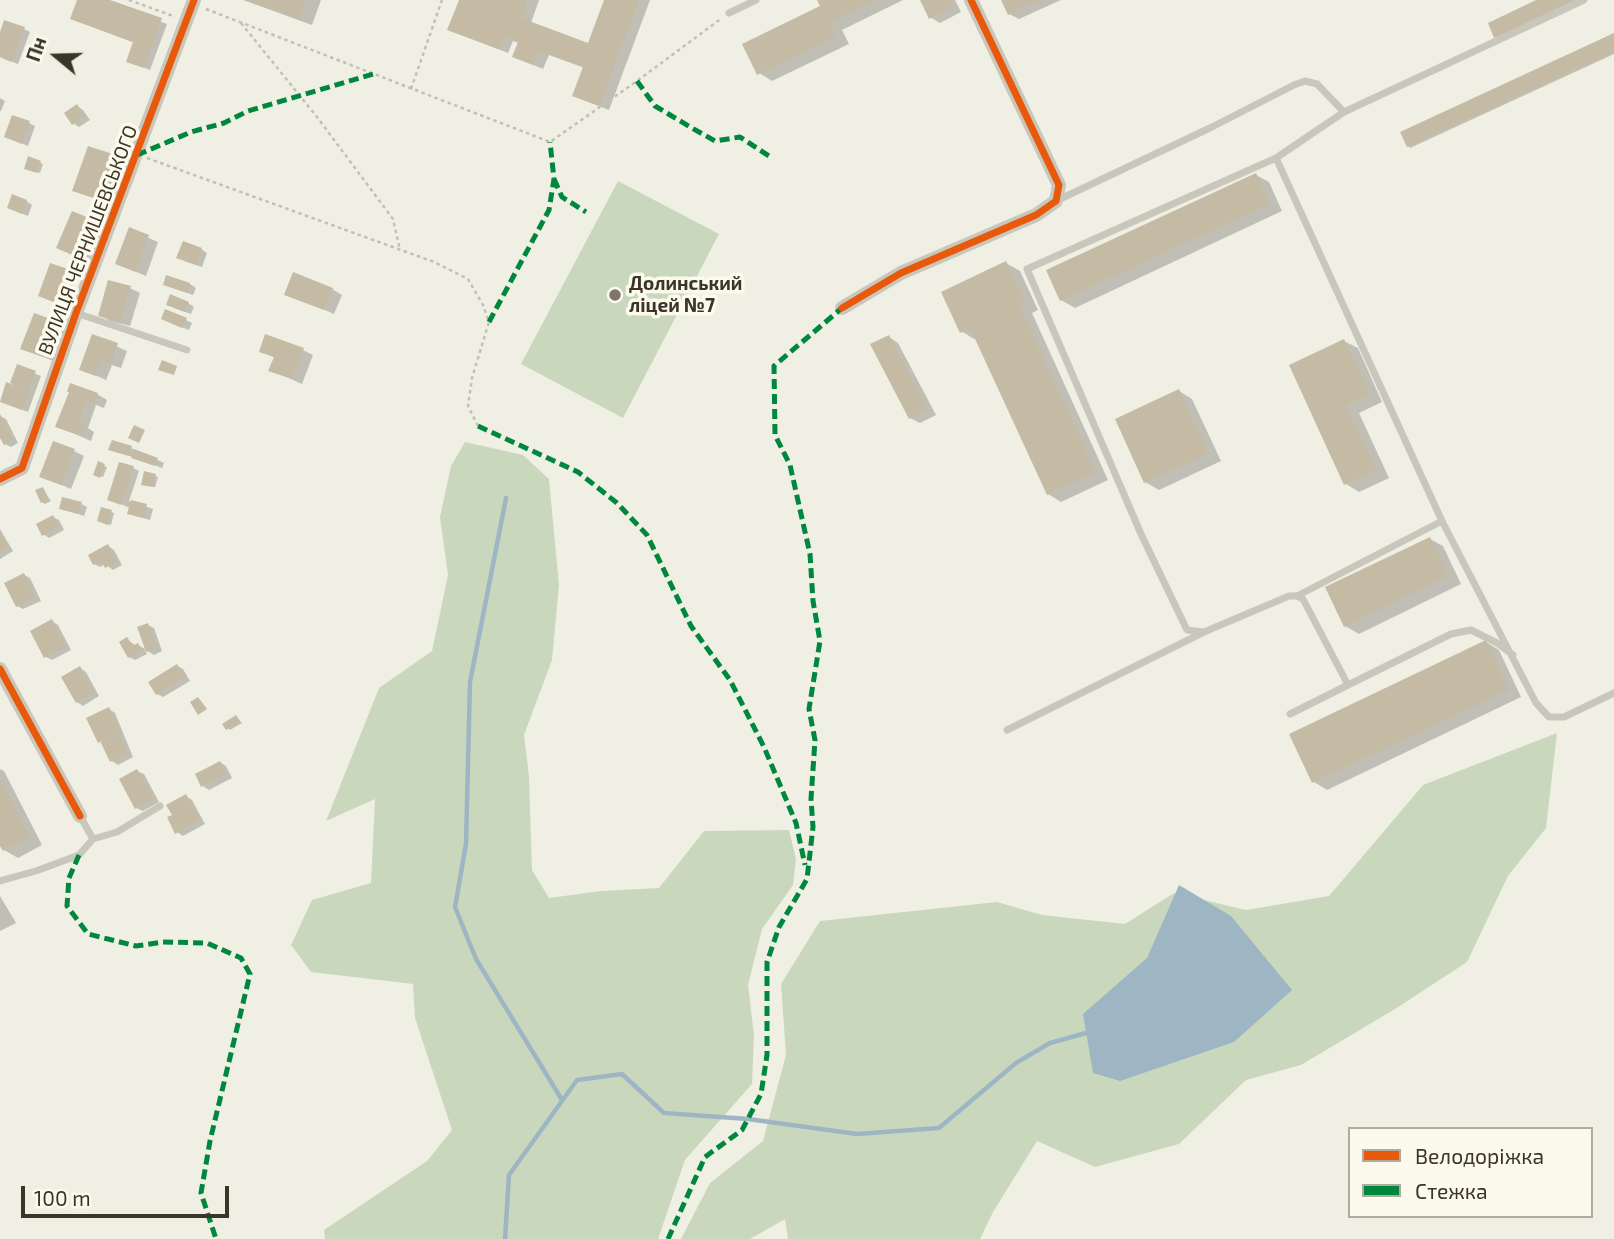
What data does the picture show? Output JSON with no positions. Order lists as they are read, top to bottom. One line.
{"streets":{"street":["ВУЛИЦЯ ЧЕРНИШЕВСЬКОГО"]},"places":["Долинський ліцей №7"],"legend":["Велодоріжка","Стежка"],"scale_bar":"100 m","north":"left"}
